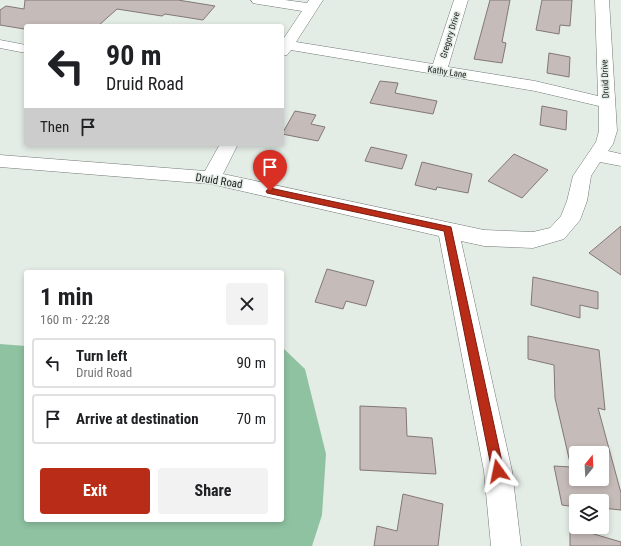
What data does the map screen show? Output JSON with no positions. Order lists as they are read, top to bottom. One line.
{"streets":{"street":["Gregory Drive","Kathy Lane","Druid Drive","Druid Road"]},"crossings":[["Gregory Drive","Kathy Lane"],["Kathy Lane","Druid Drive"],["Druid Drive","Druid Road"]],"north":"top","page":{"turn":["90 m","Druid Road"],"then":"Then","heading":["1 min","160 m · 22:28"],"list":[{"name":"Turn left","note":"Druid Road","value":"90 m"},{"name":"Arrive at destination","value":"70 m"}],"buttons":["Exit","Share"]}}
